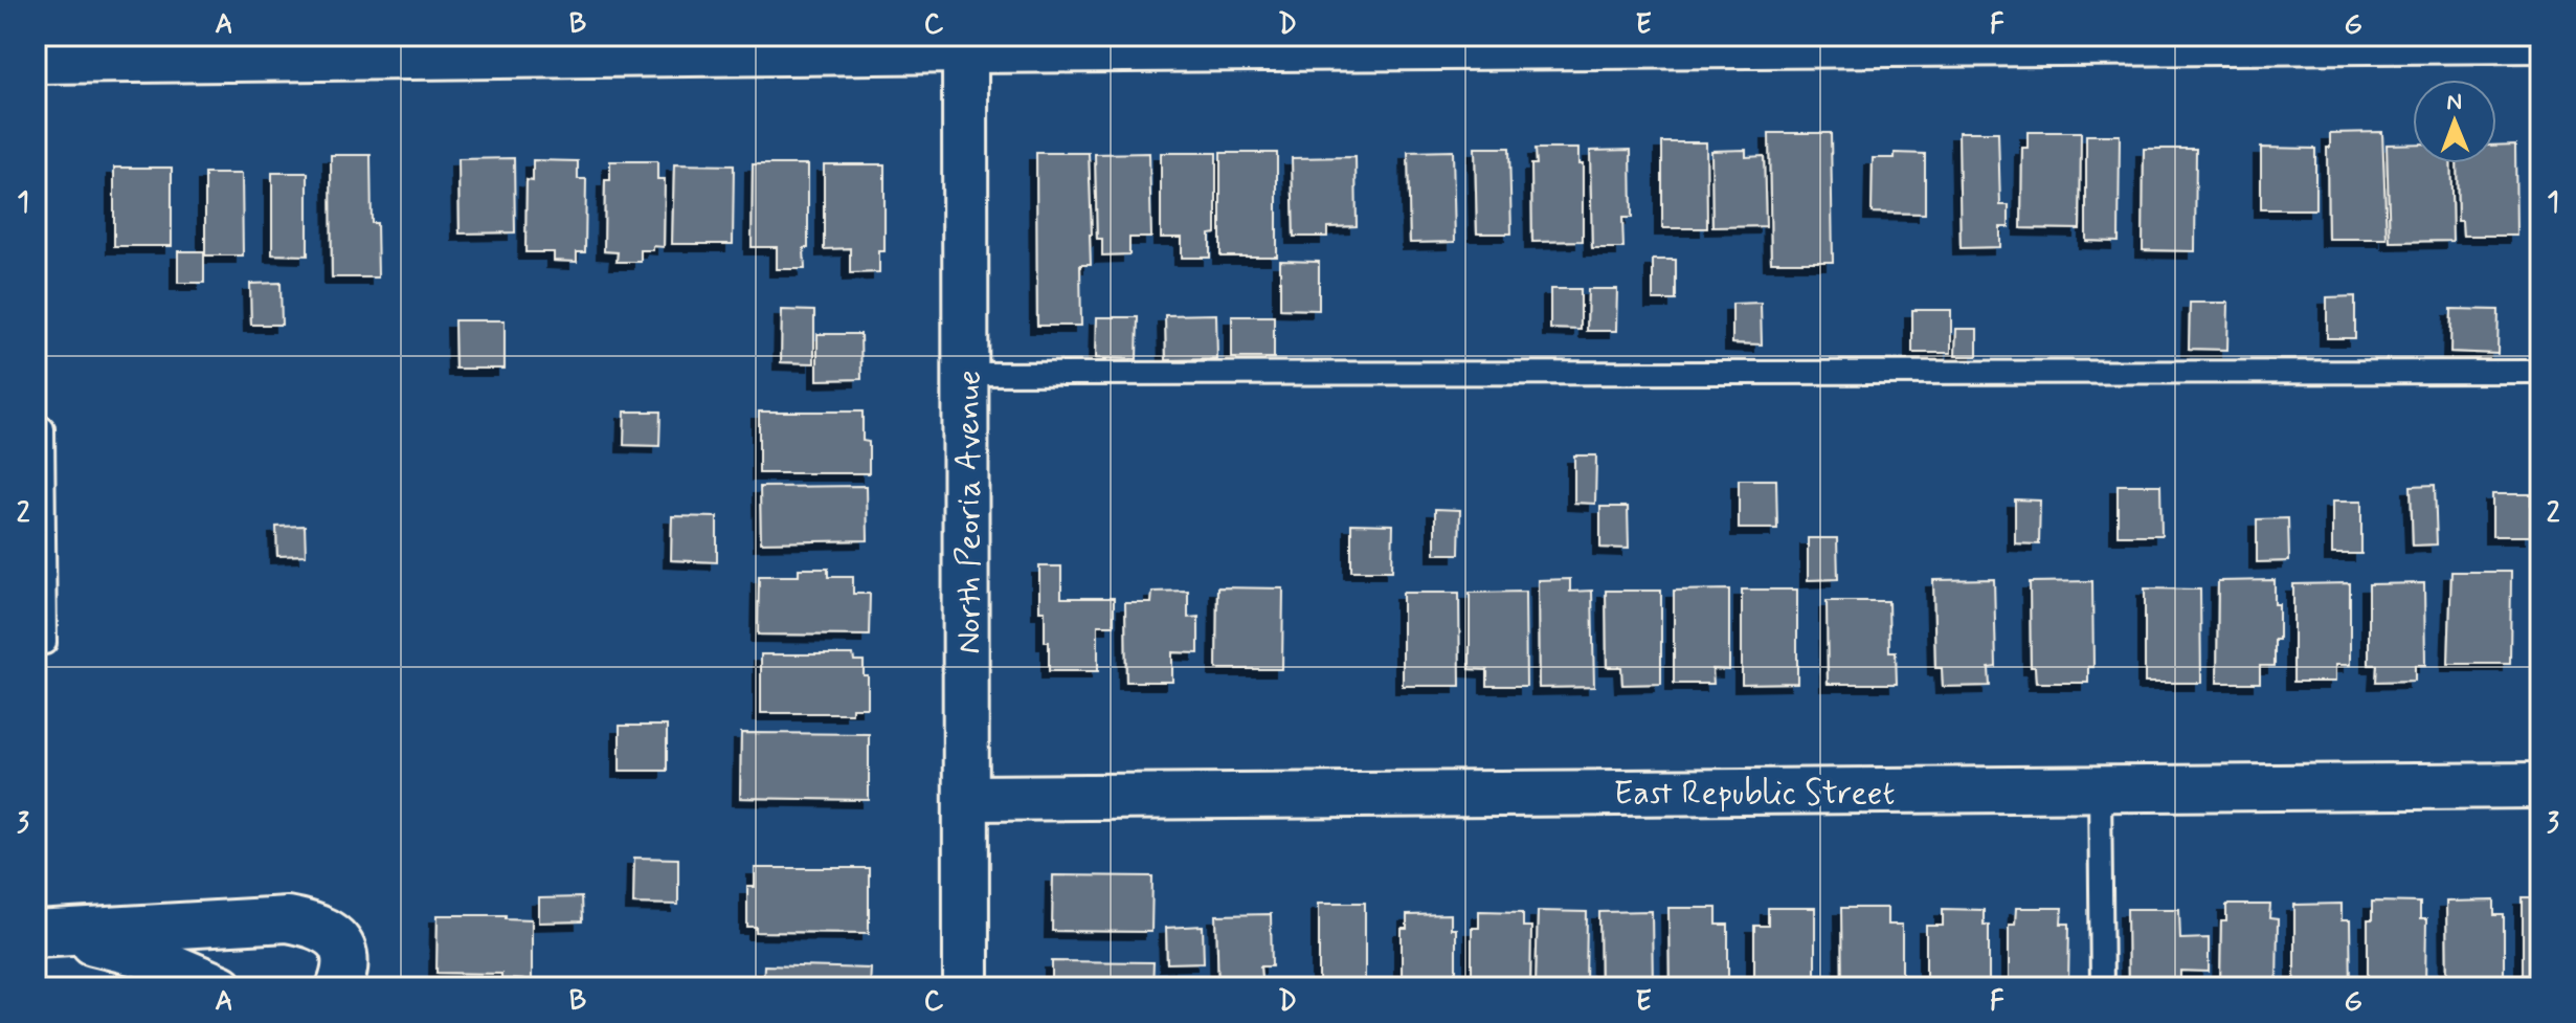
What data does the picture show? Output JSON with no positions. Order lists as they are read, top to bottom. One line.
{"streets":{"street":["North Peoria Avenue","East Republic Street"]},"crossings":[["North Peoria Avenue","East Republic Street"]],"north":"top","grid":{"columns":["A","B","C","D","E","F","G"],"rows":["1","2","3"]}}
